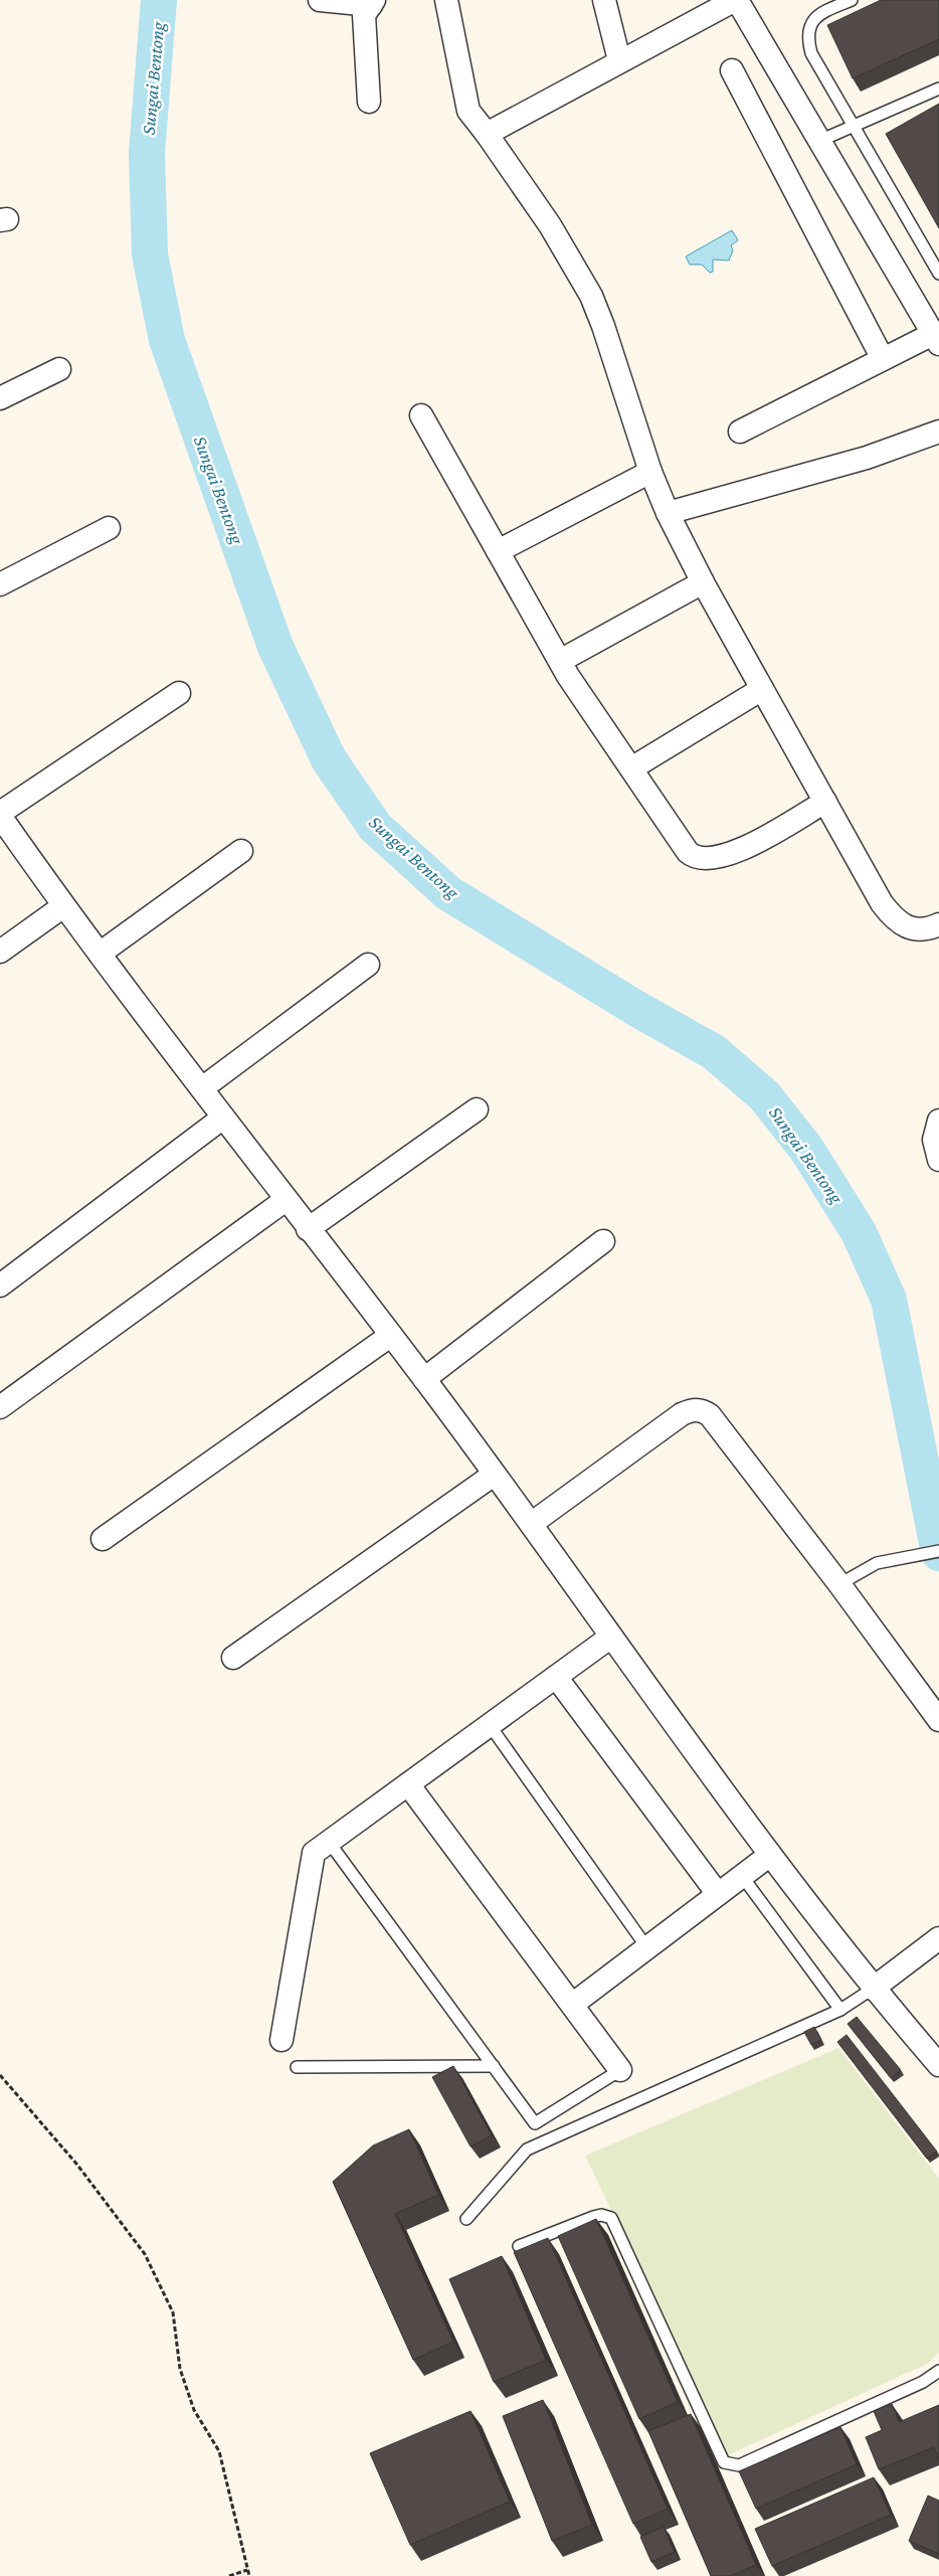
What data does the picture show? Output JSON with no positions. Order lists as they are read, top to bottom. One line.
{"water":["Sungai Bentong"]}
